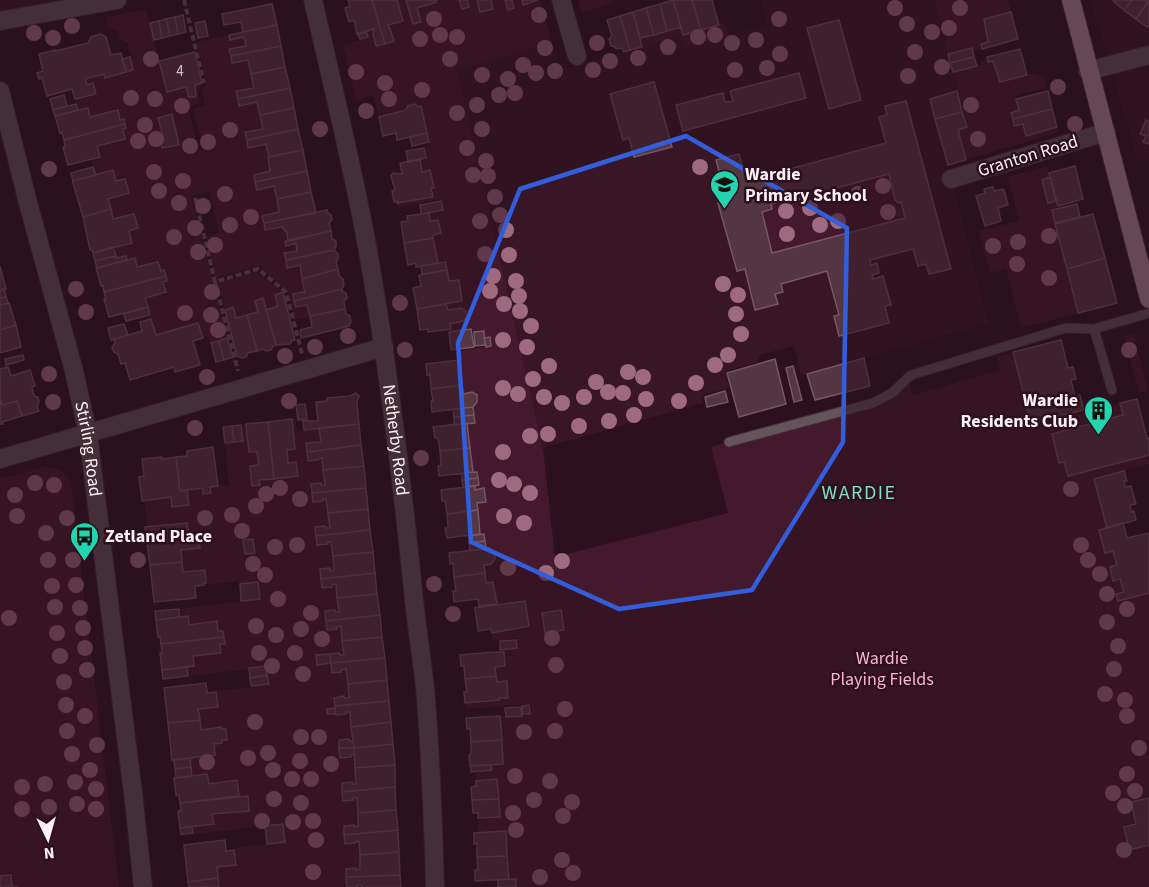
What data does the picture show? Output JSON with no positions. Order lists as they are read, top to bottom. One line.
{"streets":{"street":["Granton Road","Netherby Road","Stirling Road"]},"districts":["WARDIE"],"parks":["Wardie Playing Fields"],"places":{"school or university":["Wardie Primary School"],"building":["Wardie Residents Club"],"bus stop":["Zetland Place"]},"house_numbers":["4"],"north":"bottom"}
